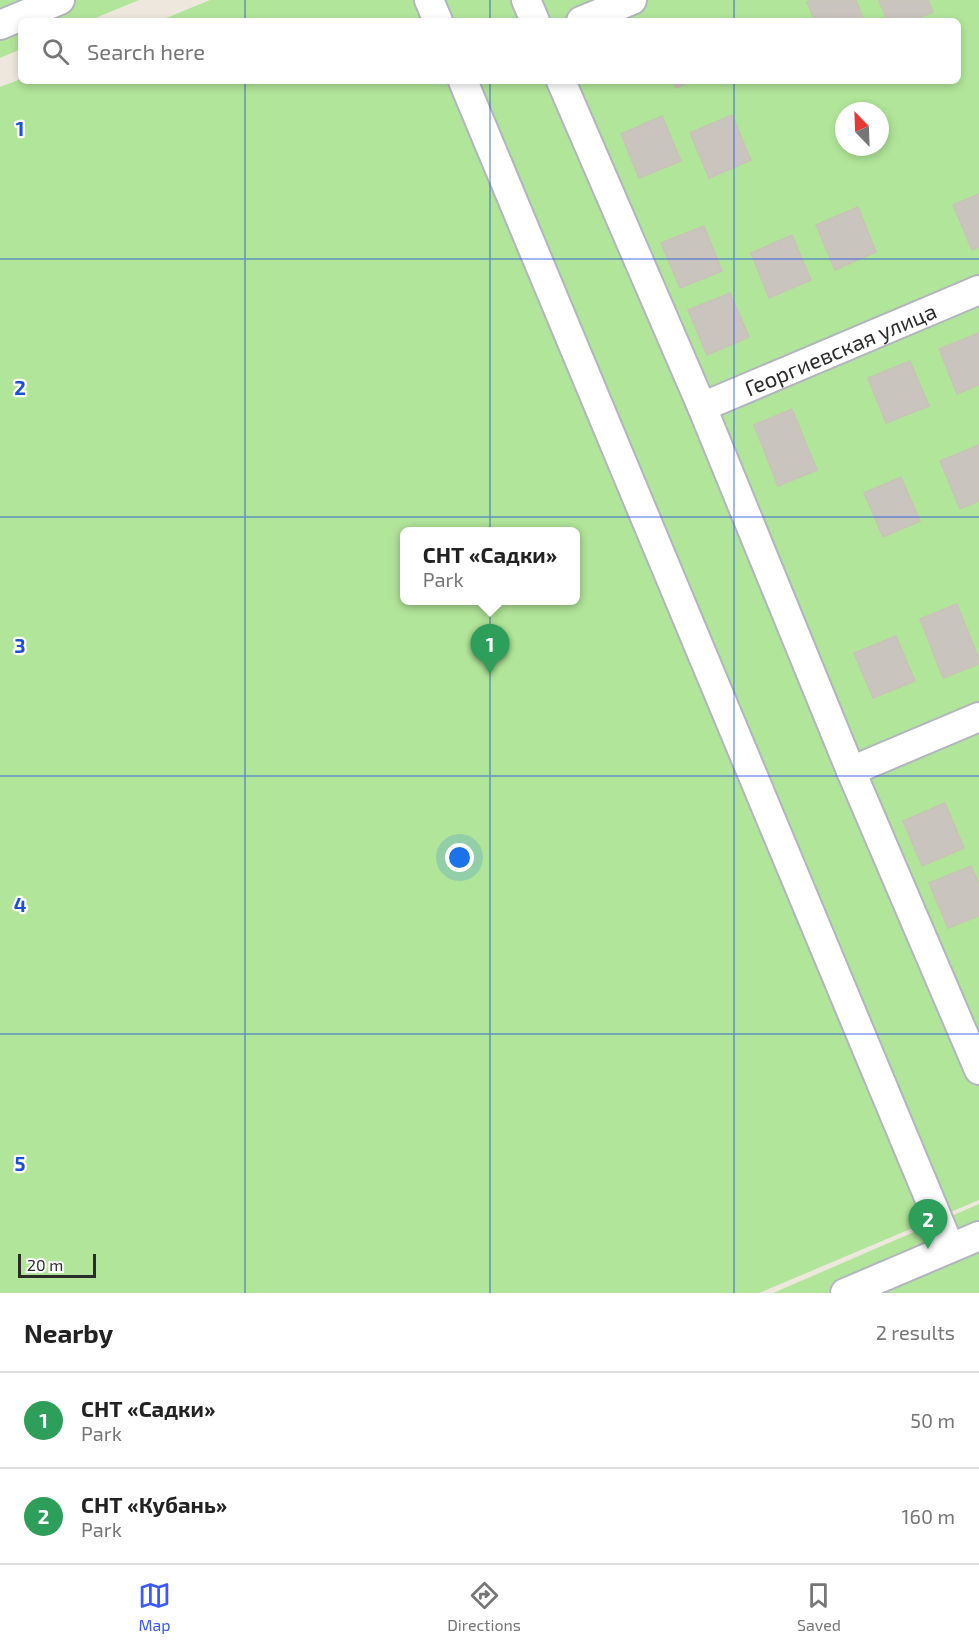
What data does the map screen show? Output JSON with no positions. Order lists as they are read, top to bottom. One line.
{"streets":{"street":["Георгиевская улица"]},"scale_bar":"20 m","north":"top left","page":{"search":"Search here","popup":["СНТ «Садки»","Park"],"pins":["1","2"],"scale":"20 m","heading":["Nearby","2 results"],"list":[{"mark":"1","name":"СНТ «Садки»","note":"Park","value":"50 m"},{"mark":"2","name":"СНТ «Кубань»","note":"Park","value":"160 m"}],"nav":["Map","Directions","Saved"]},"grid":{"rows":["1","2","3","4","5"]}}
